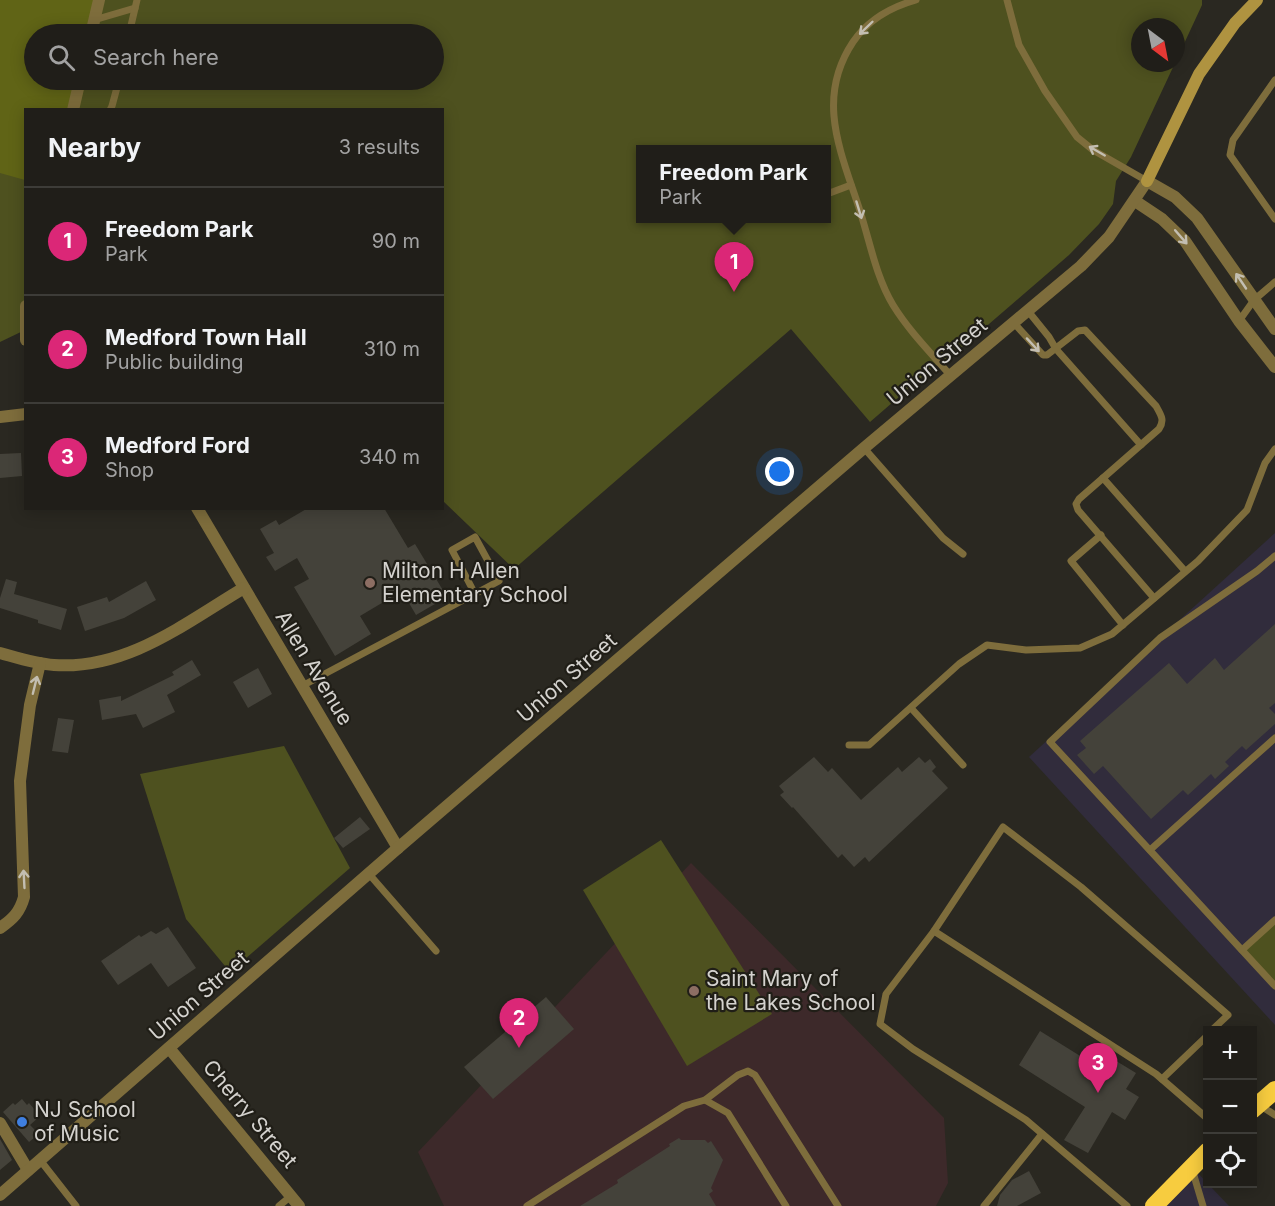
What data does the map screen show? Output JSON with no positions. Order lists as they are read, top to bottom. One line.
{"streets":{"street":["Union Street","Allen Avenue","Cherry Street"]},"crossings":[["Union Street","Allen Avenue"],["Union Street","Cherry Street"]],"places":["Milton H Allen Elementary School","Saint Mary of the Lakes School","NJ School of Music"],"north":"bottom right","page":{"search":"Search here","heading":["Nearby","3 results"],"popup":["Freedom Park","Park"],"list":[{"mark":"1","name":"Freedom Park","note":"Park","value":"90 m"},{"mark":"2","name":"Medford Town Hall","note":"Public building","value":"310 m"},{"mark":"3","name":"Medford Ford","note":"Shop","value":"340 m"}],"pins":["1","2","3"],"map_buttons":["+","−"]}}
